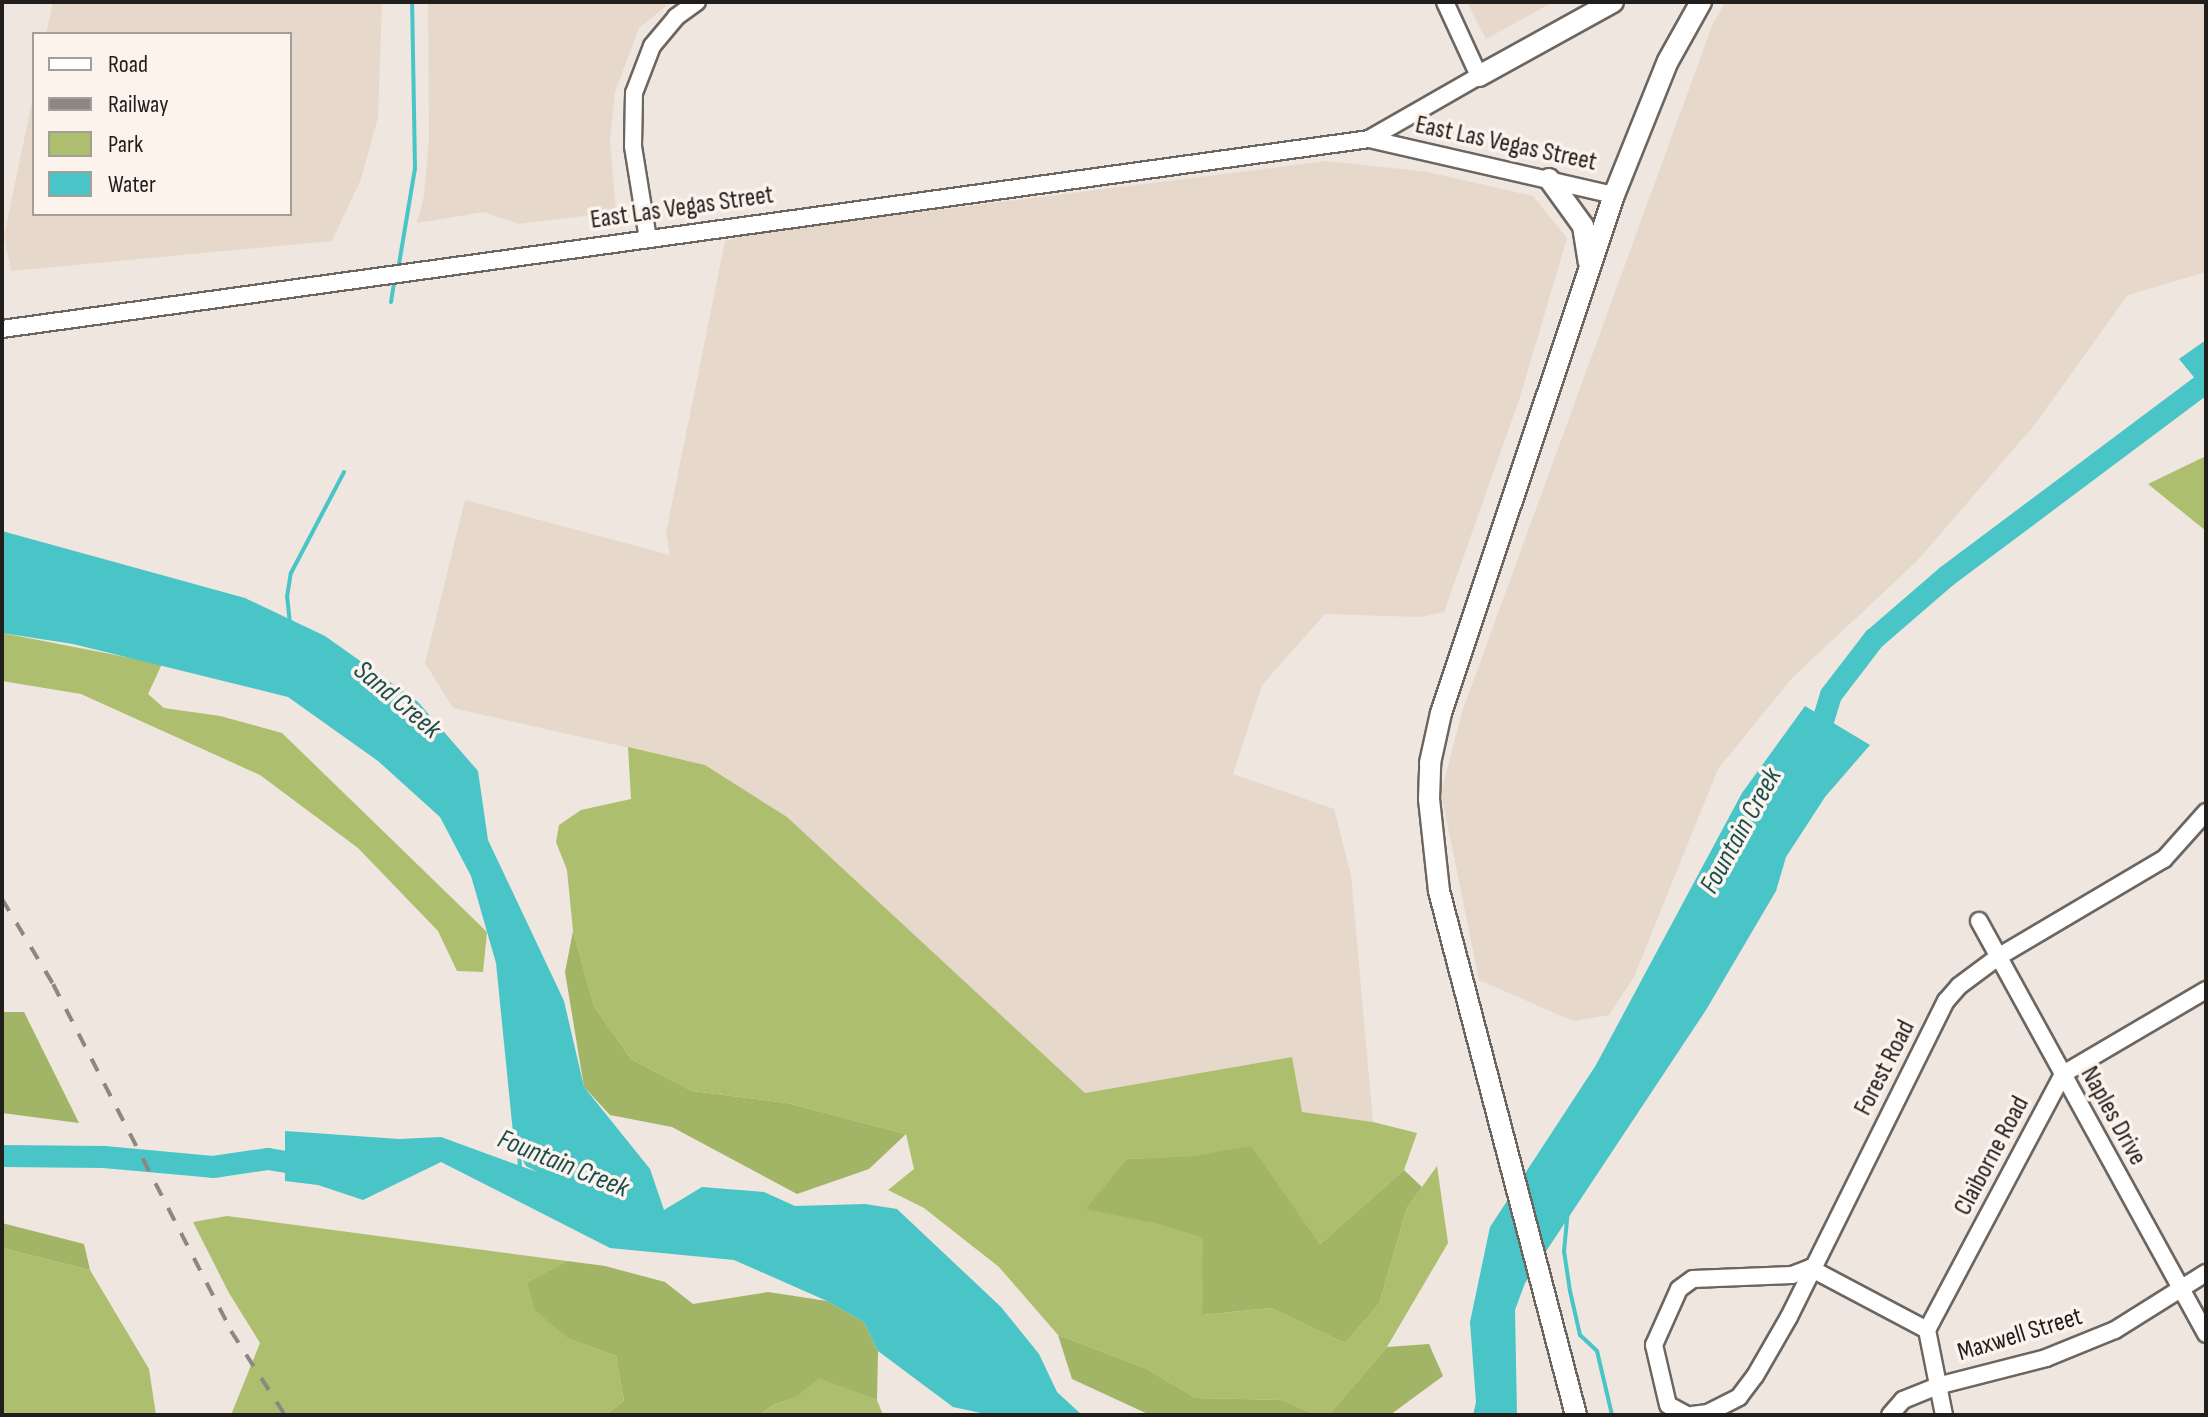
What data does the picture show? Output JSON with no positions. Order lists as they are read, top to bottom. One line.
{"streets":{"main road":["East Las Vegas Street"],"street":["Forest Road","Naples Drive","Claiborne Road","Maxwell Street"]},"crossings":[["Forest Road","Naples Drive"],["Naples Drive","Claiborne Road"],["Naples Drive","Maxwell Street"]],"water":["Sand Creek","Fountain Creek"],"legend":["Road","Railway","Park","Water"]}
